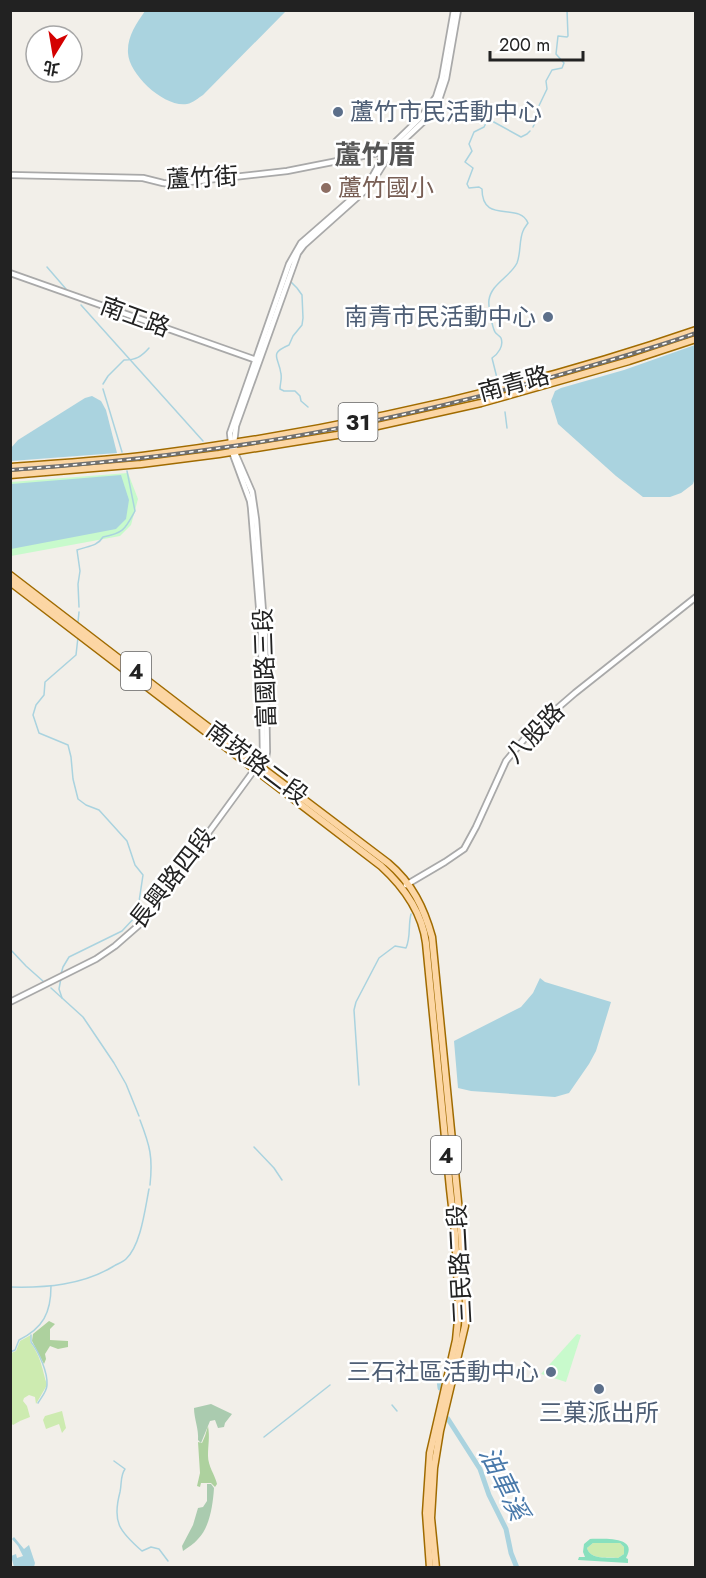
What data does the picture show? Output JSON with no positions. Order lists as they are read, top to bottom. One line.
{"streets":{"main road":["南青路","31","4","南崁路二段","三民路二段"],"street":["蘆竹街","南工路","富國路三段","八股路","長興路四段"]},"crossings":[["蘆竹街","富國路三段"],["南工路","富國路三段"],["南青路","31"],["南青路","富國路三段"],["31","富國路三段"],["富國路三段","南崁路二段"],["富國路三段","長興路四段"],["八股路","南崁路二段"],["南崁路二段","長興路四段"],["南崁路二段","三民路二段"]],"districts":["蘆竹厝"],"water":["油車溪"],"places":["蘆竹市民活動中心","蘆竹國小","南青市民活動中心","三石社區活動中心","三菓派出所"],"scale_bar":"200 m","north":"bottom"}
